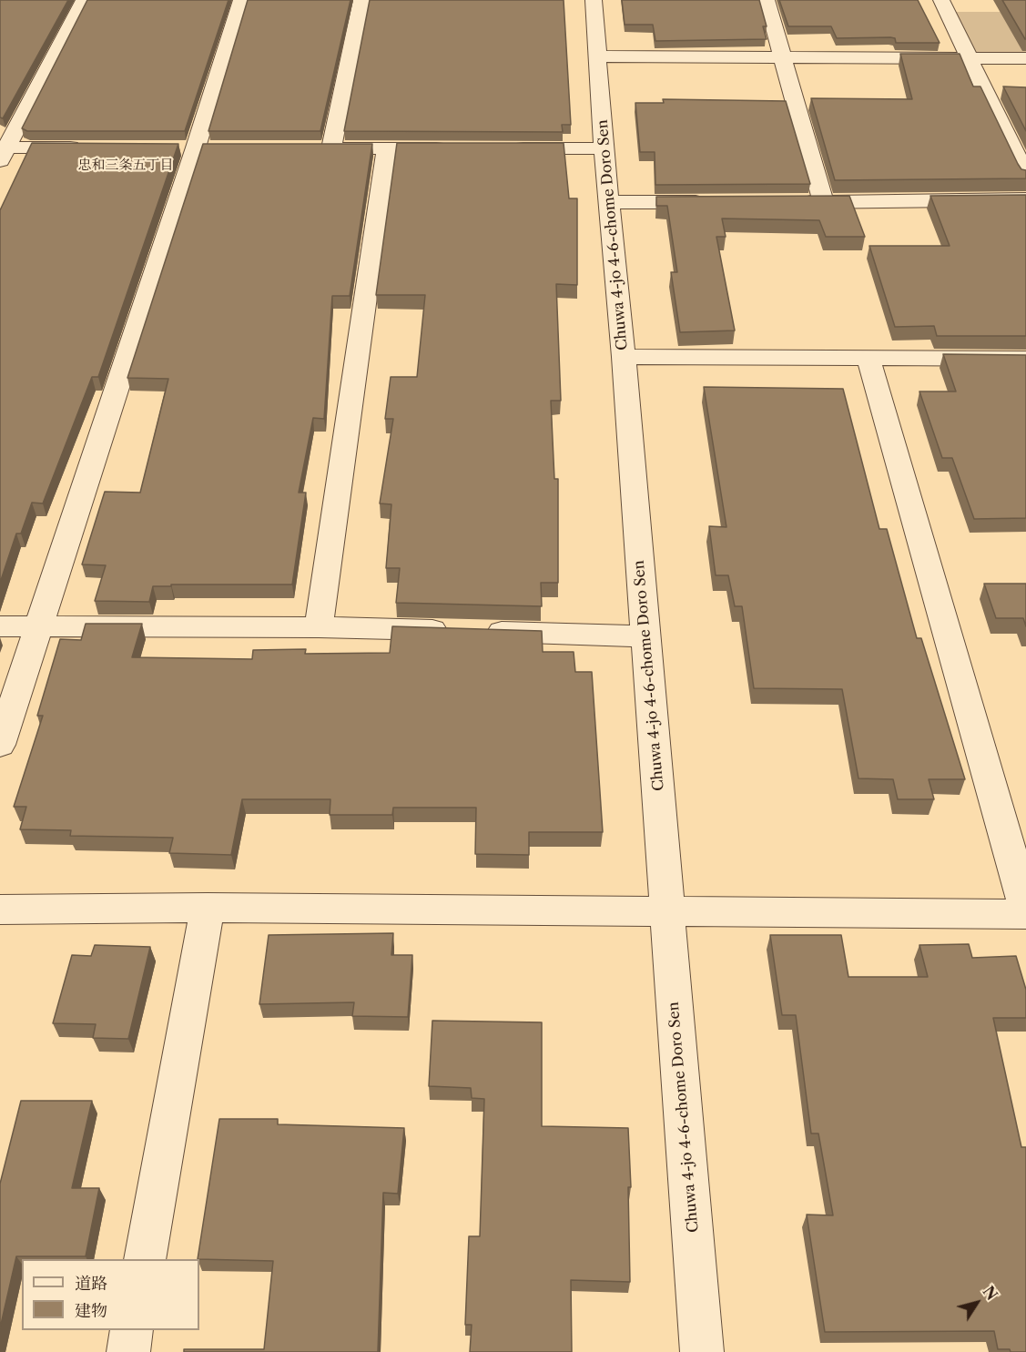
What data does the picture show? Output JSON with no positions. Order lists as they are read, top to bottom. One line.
{"streets":{"street":["Chuwa 4-jo 4-6-chome Doro Sen"]},"districts":["忠和三条五丁目"],"legend":["道路","建物"],"north":"top right"}
